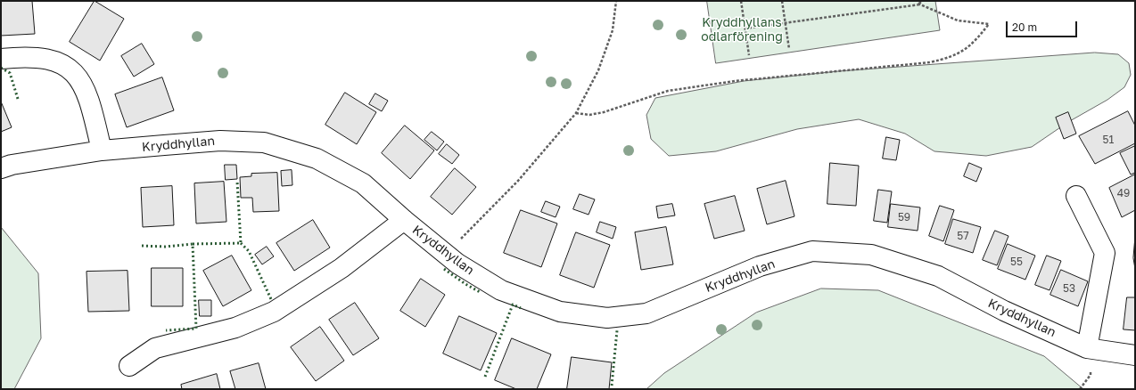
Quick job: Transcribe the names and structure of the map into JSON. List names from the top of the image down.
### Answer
{
  "streets": {
    "street": ["Kryddhyllan"]
  },
  "parks": ["Kryddhyllans odlarförening"],
  "house_numbers": [
    "51",
    "49",
    "59",
    "57",
    "55",
    "53"
  ],
  "scale_bar": "20 m"
}
